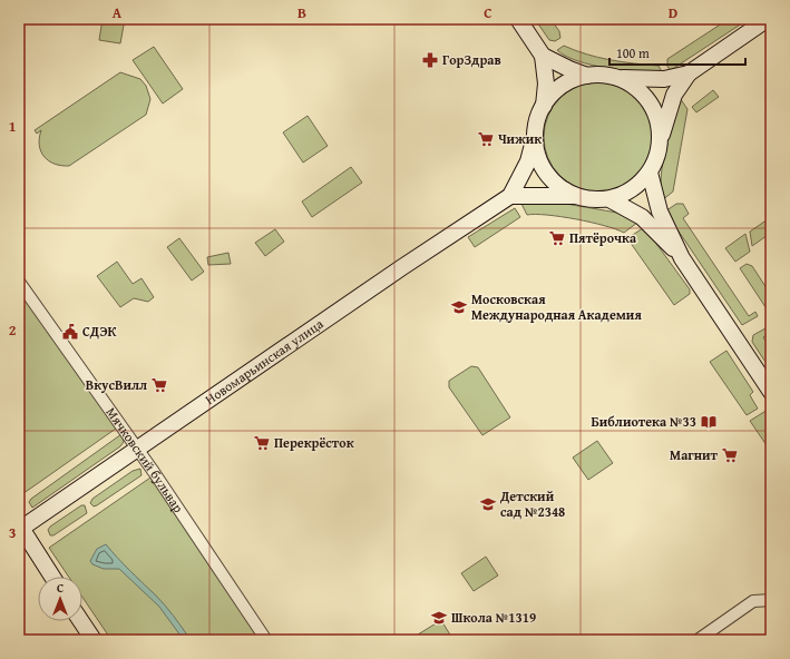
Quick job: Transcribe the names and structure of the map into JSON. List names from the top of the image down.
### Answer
{
  "streets": {
    "street": ["Новомарьинская улица", "Мячковский бульвар"]
  },
  "crossings": [
    ["Новомарьинская улица", "Мячковский бульвар"]
  ],
  "places": {
    "pharmacy": ["ГорЗдрав"],
    "supermarket": [
      "Чижик",
      "Пятёрочка",
      "ВкусВилл",
      "Перекрёсток",
      "Магнит"
    ],
    "school or university": ["Московская Международная Академия", "Детский сад №2348", "Школа №1319"],
    "public building": ["СДЭК"],
    "library": ["Библиотека №33"]
  },
  "scale_bar": "100 m",
  "north": "top",
  "grid": {
    "columns": [
      "A",
      "B",
      "C",
      "D"
    ],
    "rows": ["1", "2", "3"]
  }
}
